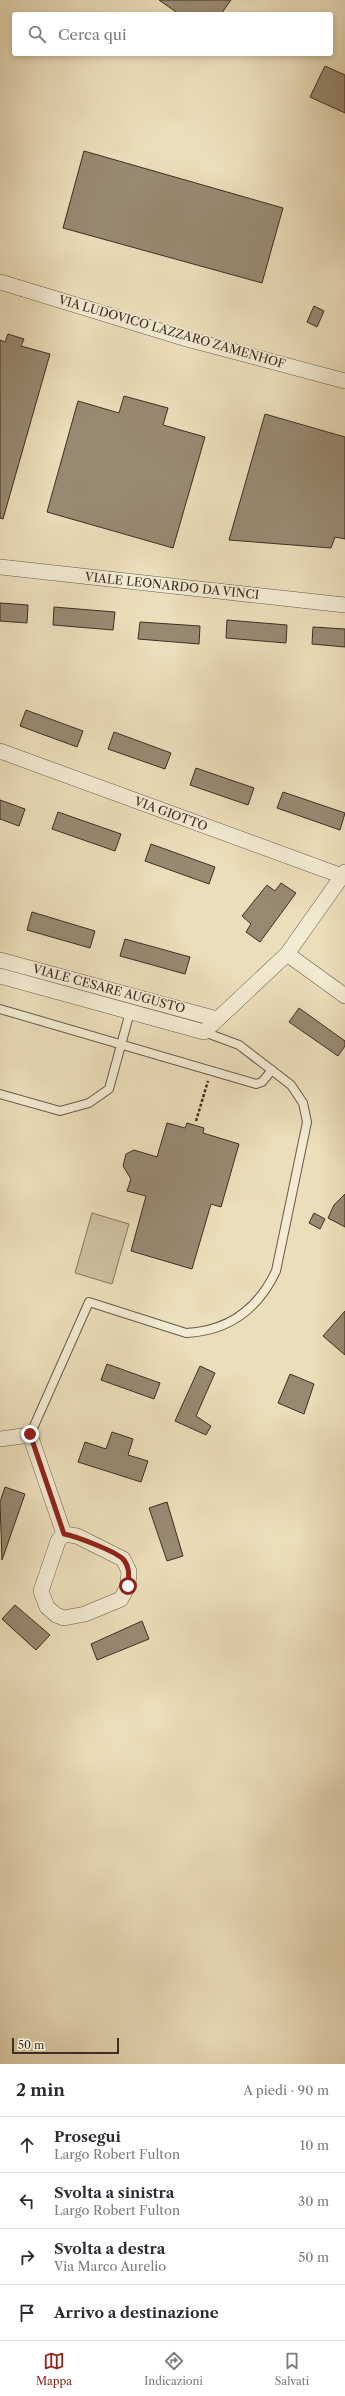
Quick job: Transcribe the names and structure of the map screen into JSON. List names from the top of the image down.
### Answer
{
  "streets": {
    "street": [
      "VIA LUDOVICO LAZZARO ZAMENHOF",
      "VIALE LEONARDO DA VINCI",
      "VIA GIOTTO",
      "VIALE CESARE AUGUSTO"
    ]
  },
  "scale_bar": "50 m",
  "page": {
    "search": "Cerca qui",
    "scale": "50 m",
    "heading": ["2 min", "A piedi · 90 m"],
    "list": [
      ["Prosegui", "Largo Robert Fulton", "10 m"],
      ["Svolta a sinistra", "Largo Robert Fulton", "30 m"],
      ["Svolta a destra", "Via Marco Aurelio", "50 m"],
      "Arrivo a destinazione"
    ],
    "nav": ["Mappa", "Indicazioni", "Salvati"]
  }
}
